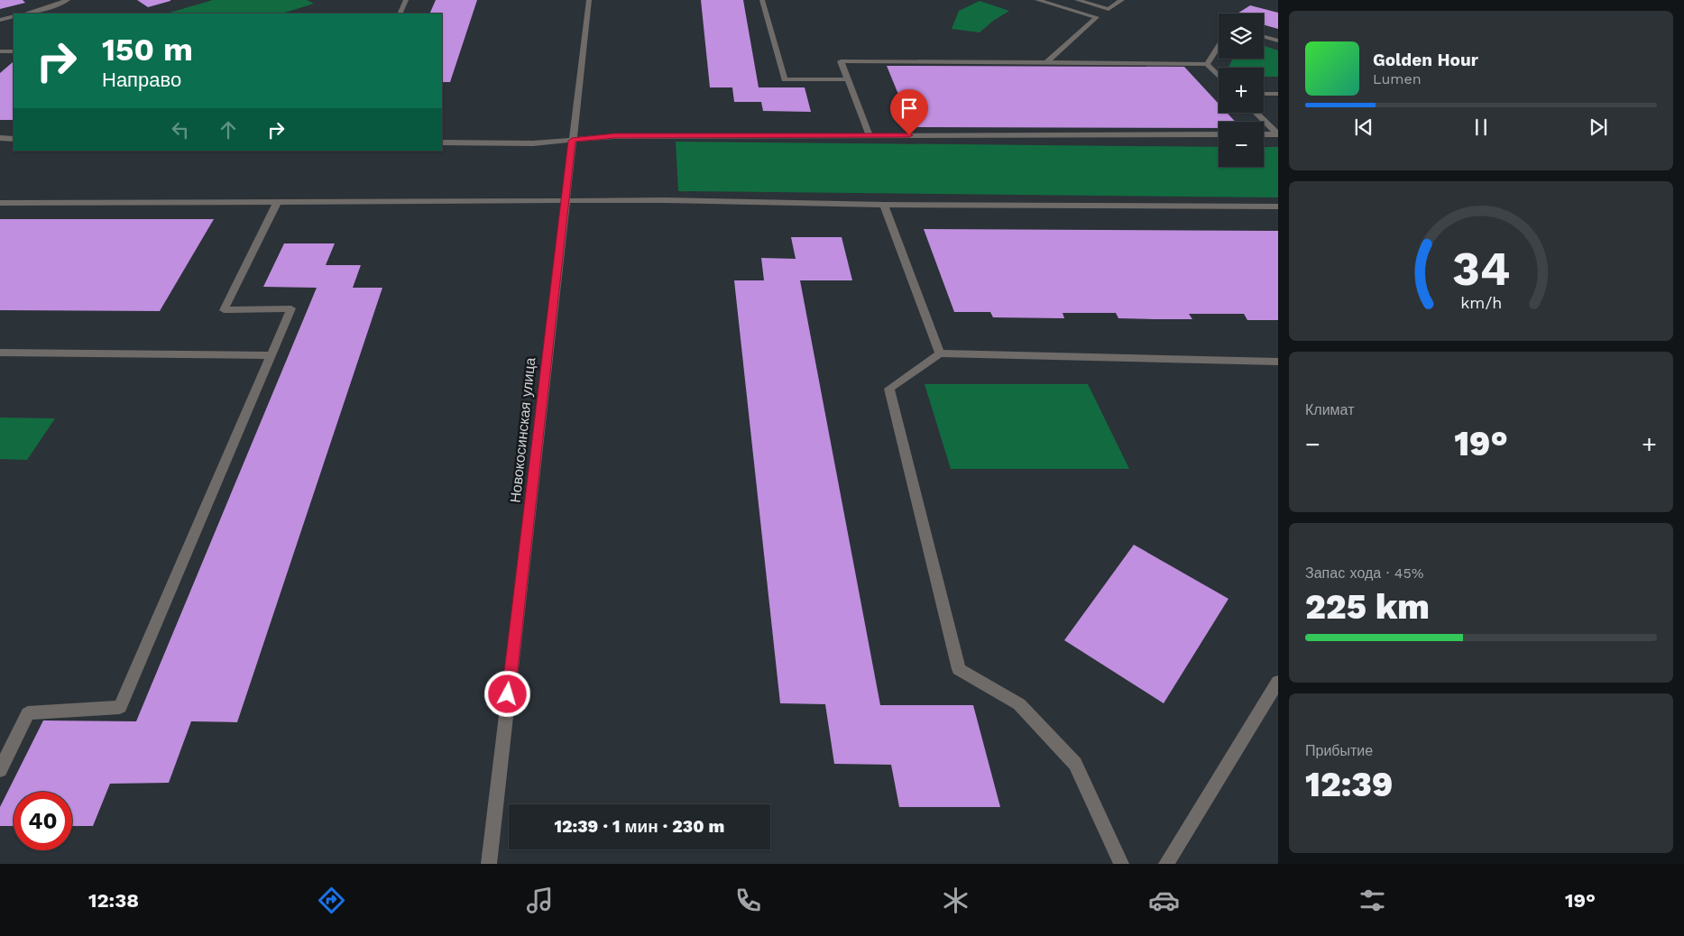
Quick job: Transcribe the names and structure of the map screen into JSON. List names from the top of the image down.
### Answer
{
  "streets": {
    "street": ["Новокосинская улица"]
  },
  "page": {
    "map_buttons": ["+", "−"],
    "turn": ["150 m", "Направо"],
    "song": ["Golden Hour", "Lumen"],
    "tile": [
      "Климат",
      ["Запас хода · 45%", "225 km"],
      ["Прибытие", "12:39"]
    ],
    "heat": ["−", "19°", "+"],
    "limit": "40",
    "trip": "12:39 · 1 мин · 230 m",
    "tabs": ["12:38", "19°"],
    "gauge": ["34", "km/h"]
  }
}
